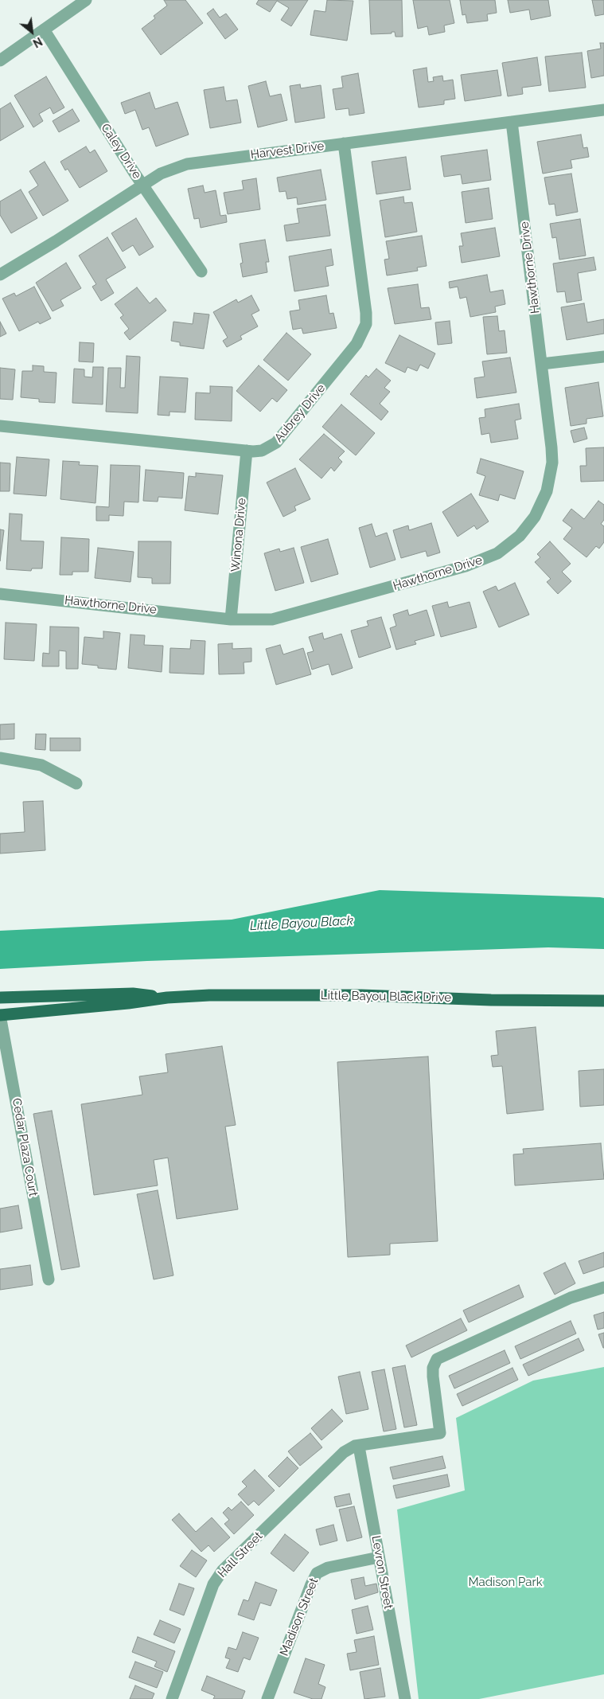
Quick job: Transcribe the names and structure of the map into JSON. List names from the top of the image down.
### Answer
{
  "streets": {
    "main road": ["Little Bayou Black Drive"],
    "street": [
      "Harvest Drive",
      "Caley Drive",
      "Hawthorne Drive",
      "Aubrey Drive",
      "Winona Drive",
      "Cedar Plaza Court",
      "Hall Street",
      "Levron Street",
      "Madison Street"
    ]
  },
  "crossings": [
    ["Harvest Drive", "Caley Drive"],
    ["Harvest Drive", "Hawthorne Drive"],
    ["Harvest Drive", "Aubrey Drive"],
    ["Hawthorne Drive", "Winona Drive"],
    ["Aubrey Drive", "Winona Drive"],
    ["Little Bayou Black Drive", "Cedar Plaza Court"],
    ["Hall Street", "Levron Street"],
    ["Levron Street", "Madison Street"]
  ],
  "water": ["Little Bayou Black"],
  "parks": ["Madison Park"],
  "north": "bottom right"
}
